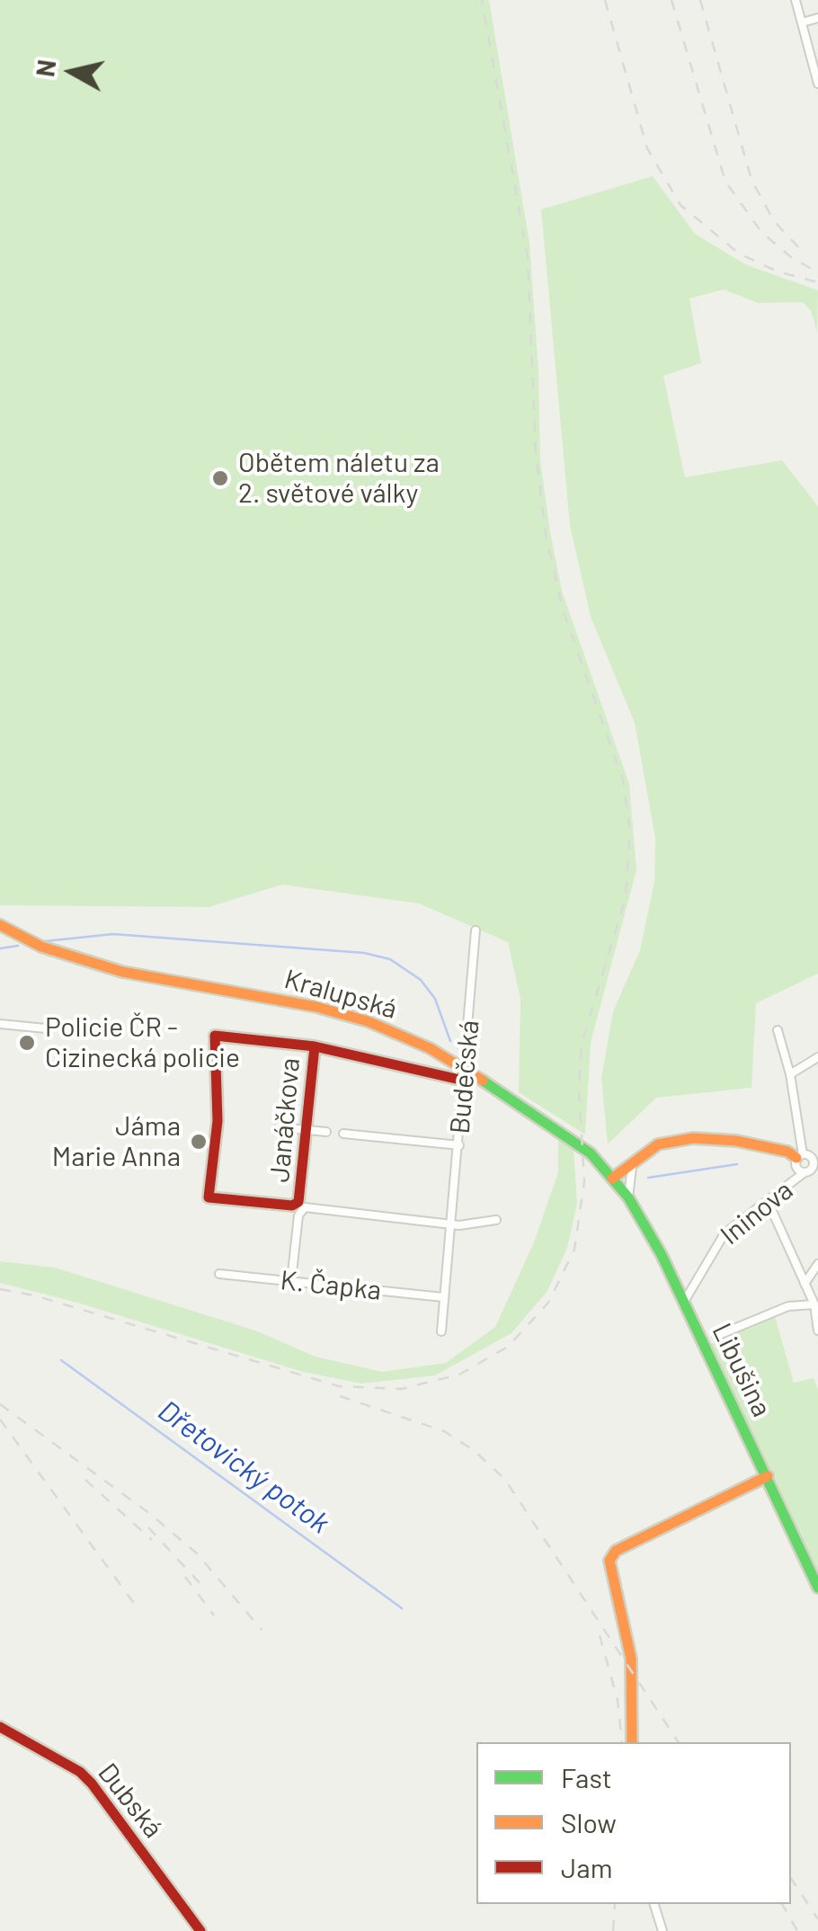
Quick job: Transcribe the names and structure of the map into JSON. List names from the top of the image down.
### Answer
{
  "streets": {
    "street": [
      "Kralupská",
      "Budečská",
      "Janáčkova",
      "Ininova",
      "K. Čapka",
      "Libušina",
      "Dubská"
    ]
  },
  "crossings": [
    ["Kralupská", "Budečská"],
    ["Kralupská", "Janáčkova"],
    ["Kralupská", "Libušina"],
    ["Budečská", "K. Čapka"],
    ["Janáčkova", "K. Čapka"],
    ["Ininova", "Libušina"]
  ],
  "water": ["Dřetovický potok"],
  "places": ["Obětem náletu za 2. světové války", "Policie ČR - Cizinecká policie", "Jáma Marie Anna"],
  "legend": ["Fast", "Slow", "Jam"],
  "north": "left"
}
